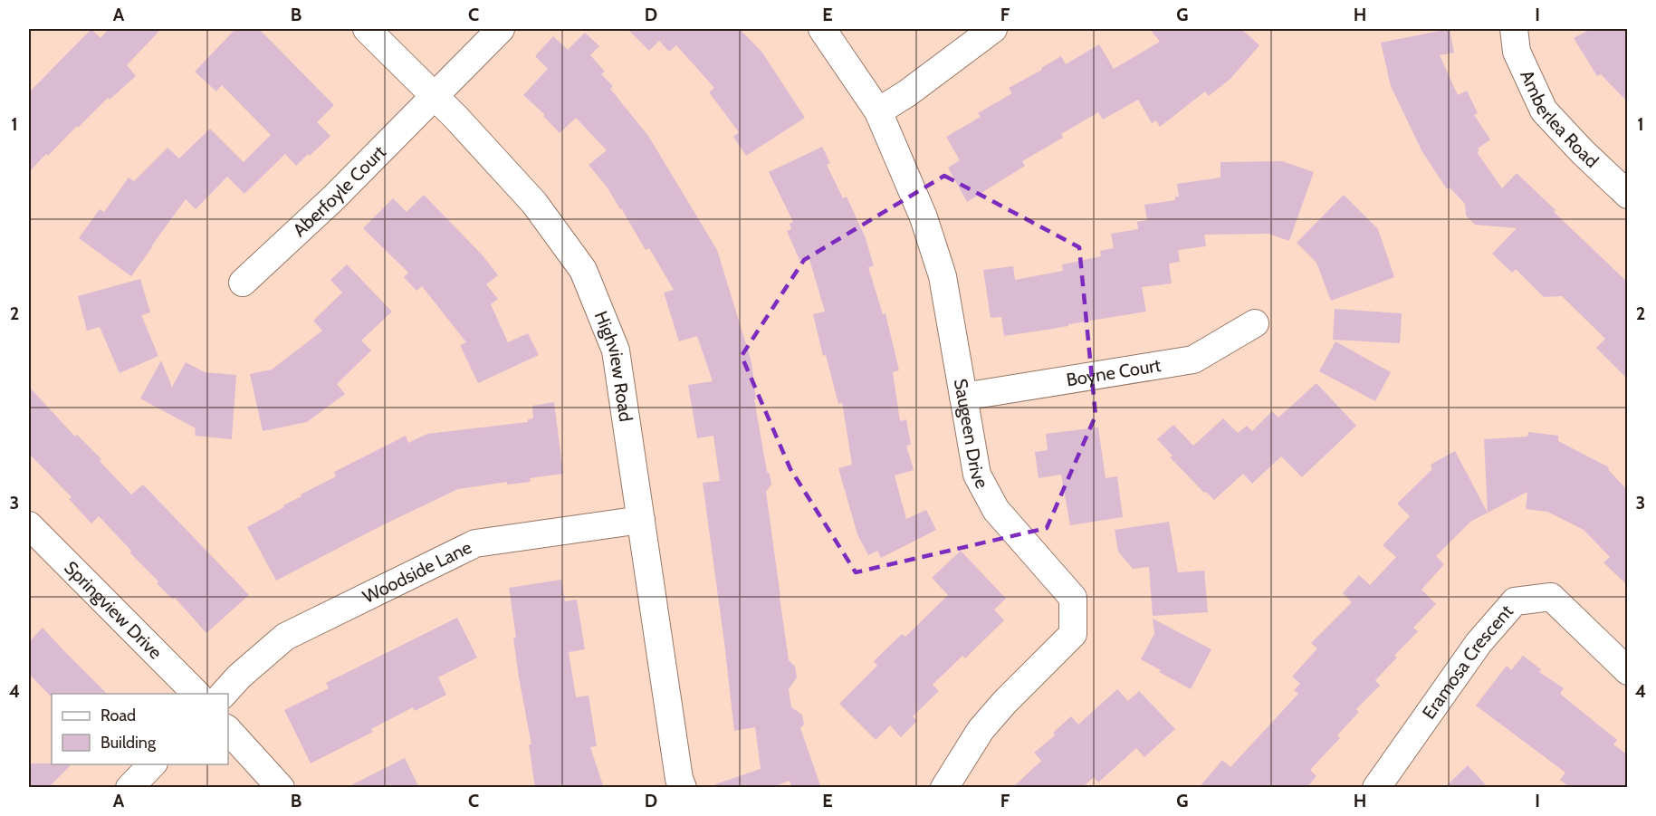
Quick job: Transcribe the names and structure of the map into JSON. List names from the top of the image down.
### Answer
{
  "streets": {
    "street": [
      "Amberlea Road",
      "Aberfoyle Court",
      "Highview Road",
      "Boyne Court",
      "Saugeen Drive",
      "Woodside Lane",
      "Springview Drive",
      "Eramosa Crescent"
    ]
  },
  "crossings": [
    ["Aberfoyle Court", "Highview Road"],
    ["Highview Road", "Woodside Lane"],
    ["Boyne Court", "Saugeen Drive"]
  ],
  "legend": ["Road", "Building"],
  "grid": {
    "columns": [
      "A",
      "B",
      "C",
      "D",
      "E",
      "F",
      "G",
      "H",
      "I"
    ],
    "rows": [
      "1",
      "2",
      "3",
      "4"
    ]
  }
}
